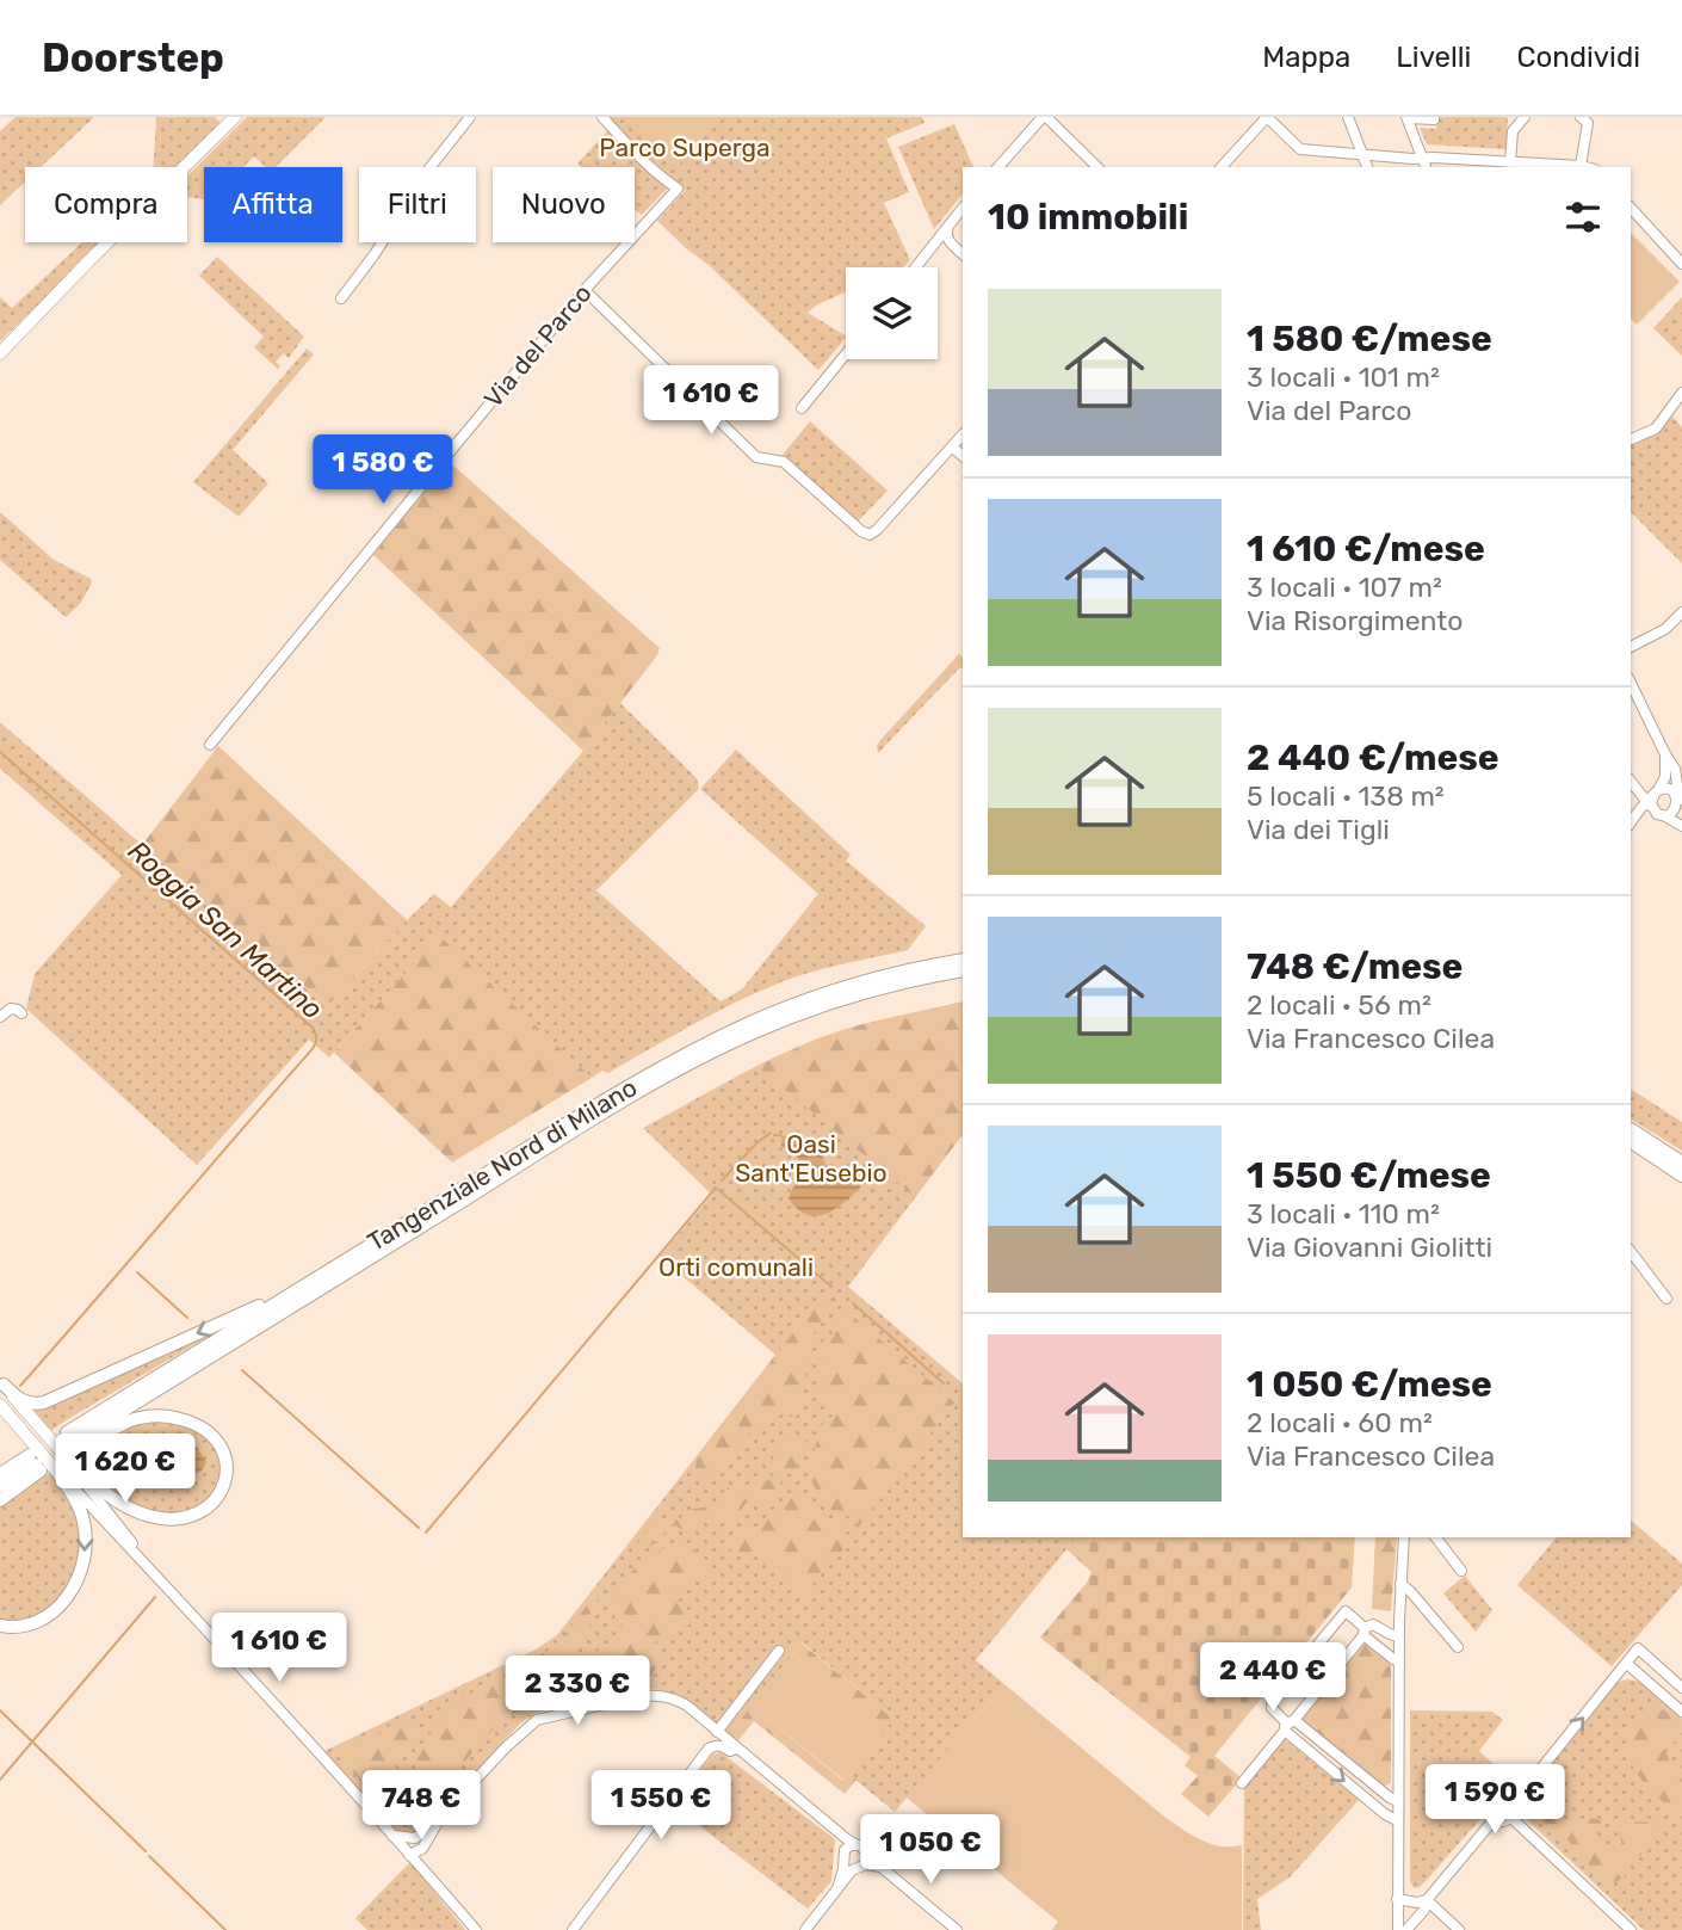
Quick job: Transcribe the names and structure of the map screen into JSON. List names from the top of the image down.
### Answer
{
  "streets": {
    "highway": ["Tangenziale Nord di Milano"],
    "street": ["Via del Parco"]
  },
  "water": ["Roggia San Martino"],
  "parks": ["Parco Superga", "Oasi Sant'Eusebio", "Orti comunali"],
  "page": {
    "header": "Doorstep",
    "nav": ["Mappa", "Livelli", "Condividi"],
    "chip": [
      "Compra",
      "Affitta",
      "Filtri",
      "Nuovo"
    ],
    "heading": "10 immobili",
    "list": [
      {
        "name": "1 580 €/mese",
        "note": "3 locali · 101 m² · Via del Parco"
      },
      {
        "name": "1 610 €/mese",
        "note": "3 locali · 107 m² · Via Risorgimento"
      },
      {
        "name": "2 440 €/mese",
        "note": "5 locali · 138 m² · Via dei Tigli"
      },
      {
        "name": "748 €/mese",
        "note": "2 locali · 56 m² · Via Francesco Cilea"
      },
      {
        "name": "1 550 €/mese",
        "note": "3 locali · 110 m² · Via Giovanni Giolitti"
      },
      {
        "name": "1 050 €/mese",
        "note": "2 locali · 60 m² · Via Francesco Cilea"
      }
    ],
    "price": [
      "1 610 €",
      "1 580 €",
      "1 620 €",
      "1 610 €",
      "2 440 €",
      "2 330 €",
      "1 590 €",
      "748 €",
      "1 550 €",
      "1 050 €"
    ]
  }
}
